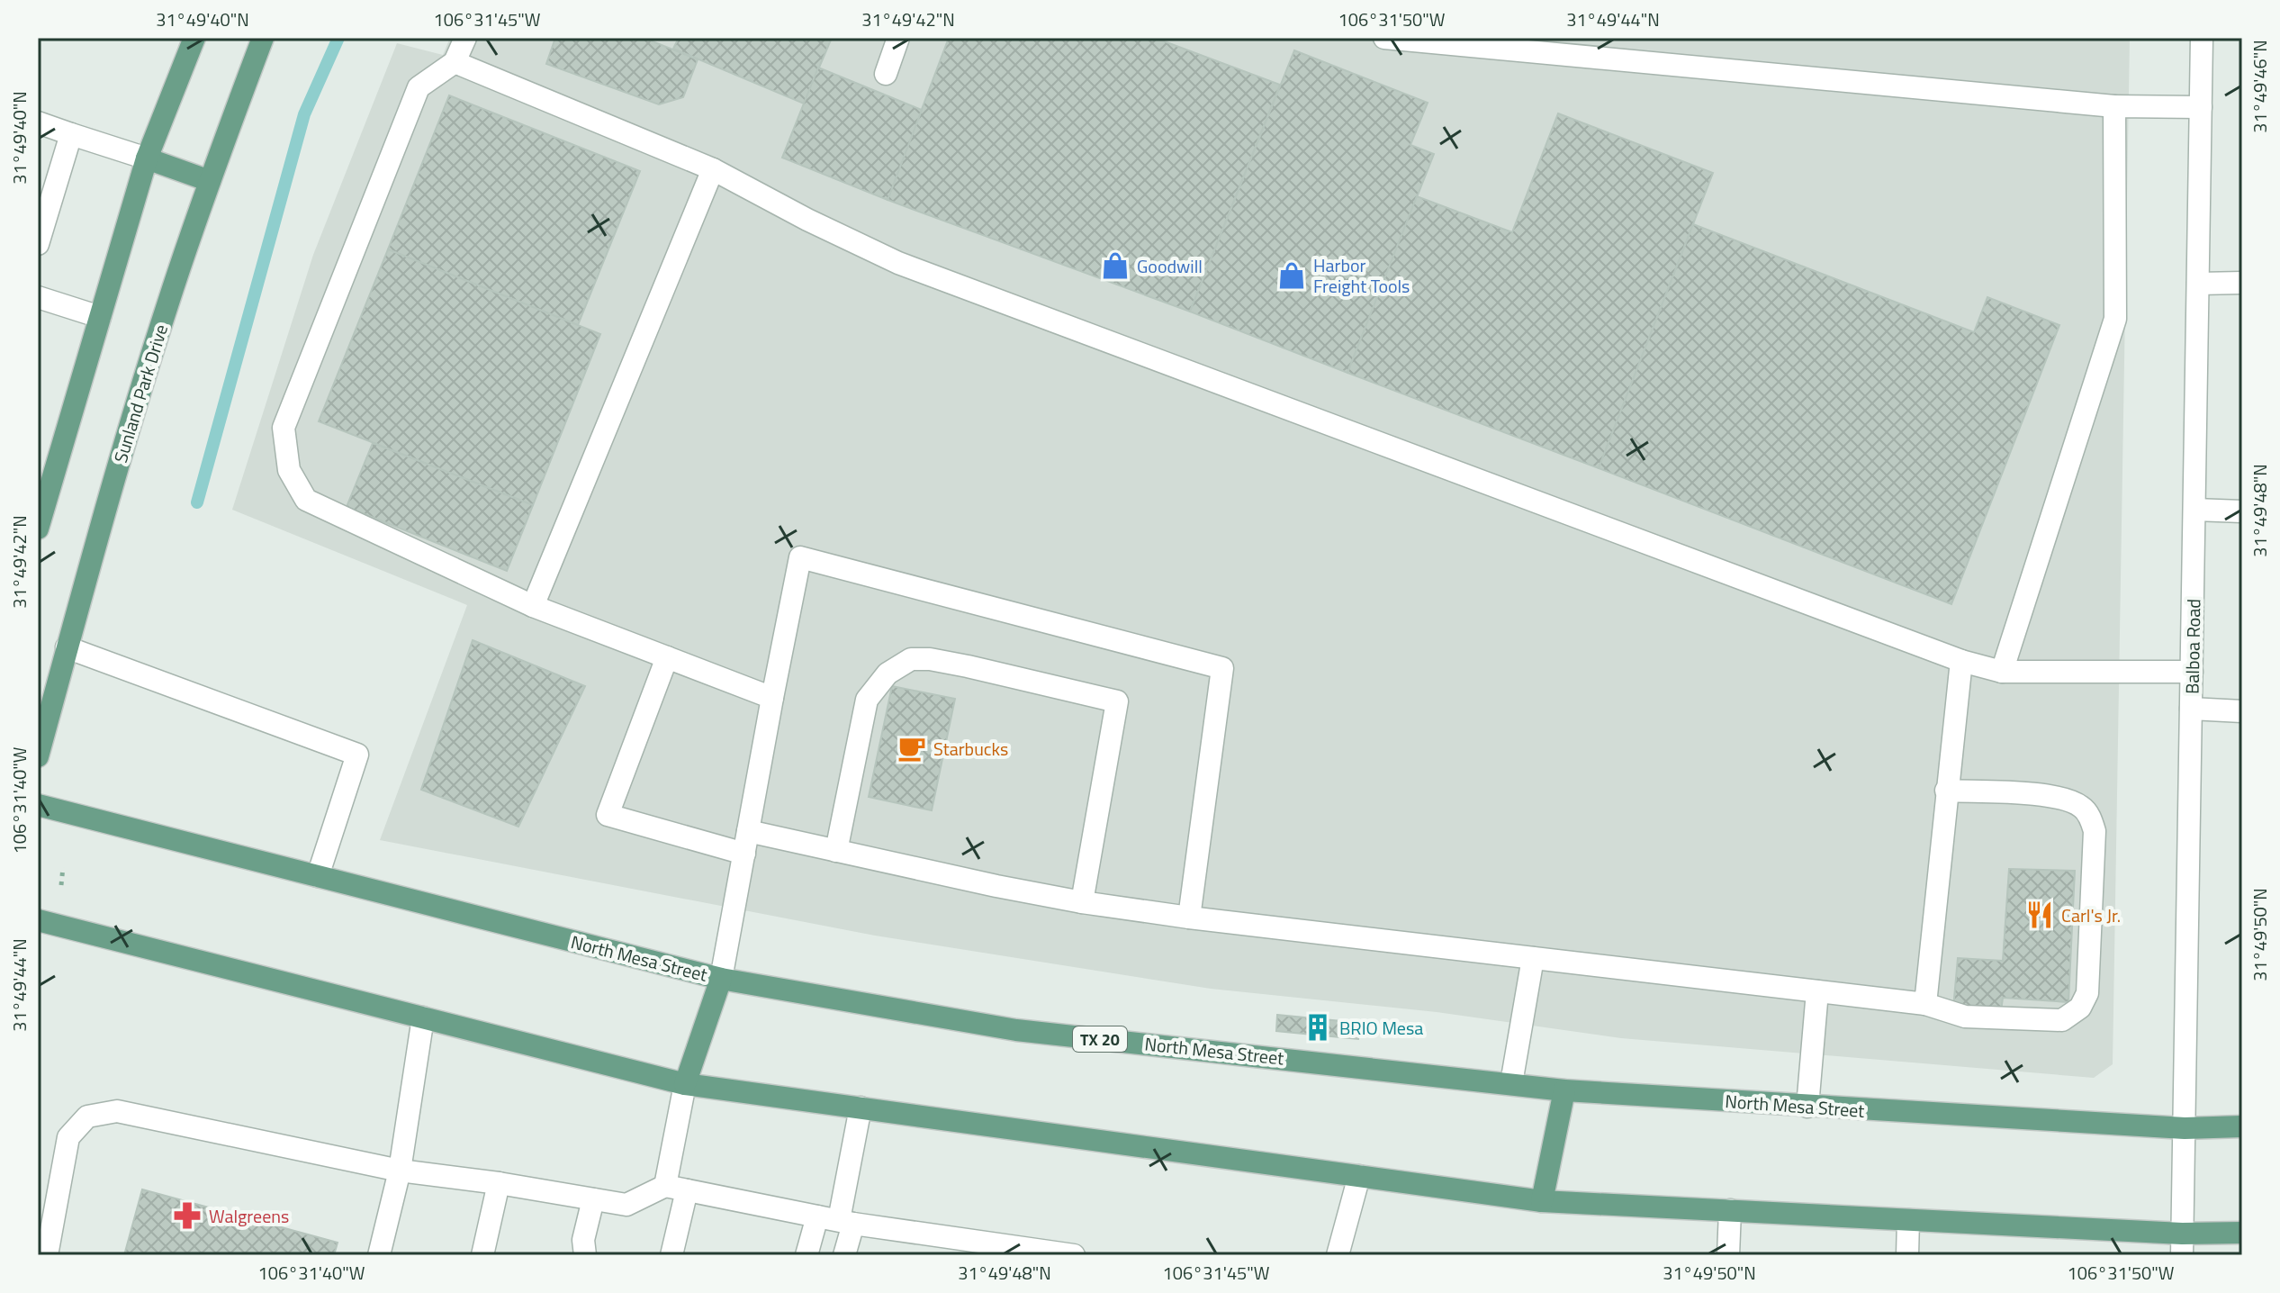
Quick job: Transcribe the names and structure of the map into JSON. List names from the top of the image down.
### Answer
{
  "streets": {
    "main road": ["Sunland Park Drive", "North Mesa Street", "TX 20"],
    "street": ["Balboa Road"]
  },
  "crossings": [
    ["Balboa Road", "North Mesa Street"]
  ],
  "places": {
    "shop": ["Goodwill", "Harbor Freight Tools"],
    "cafe": ["Starbucks"],
    "restaurant": ["Carl's Jr."],
    "building": ["BRIO Mesa"],
    "pharmacy": ["Walgreens"]
  },
  "coordinates": [
    "31°49'40\"N",
    "106°31'45\"W",
    "31°49'42\"N",
    "106°31'50\"W",
    "31°49'44\"N",
    "31°49'46\"N",
    "31°49'48\"N",
    "106°31'40\"W",
    "31°49'50\"N"
  ]
}
